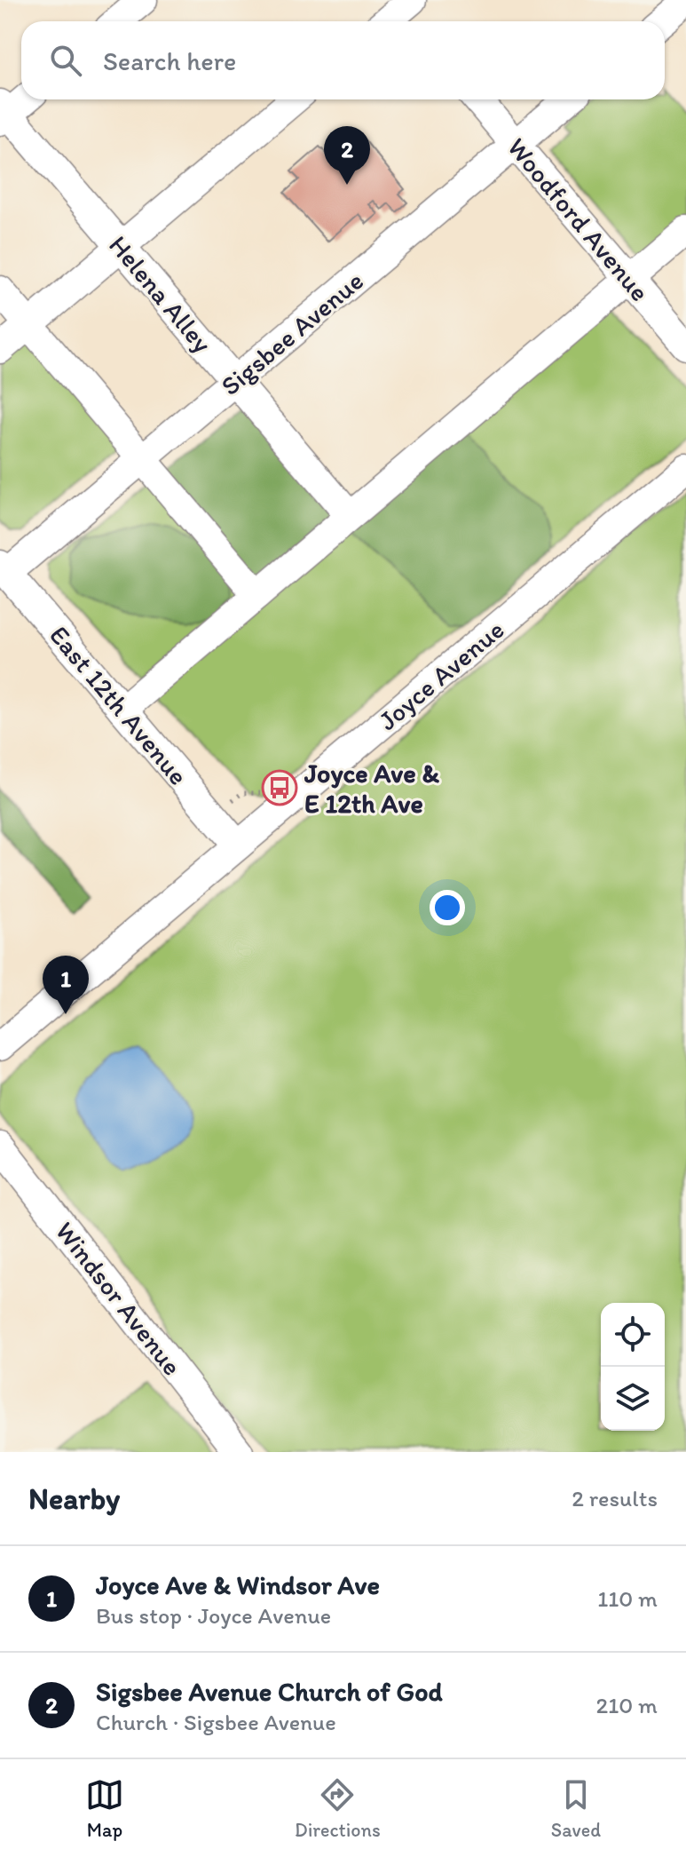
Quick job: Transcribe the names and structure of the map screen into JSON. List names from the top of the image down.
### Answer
{
  "streets": {
    "street": [
      "Woodford Avenue",
      "Helena Alley",
      "Sigsbee Avenue",
      "Joyce Avenue",
      "East 12th Avenue",
      "Windsor Avenue"
    ]
  },
  "crossings": [
    ["Woodford Avenue", "Sigsbee Avenue"],
    ["Helena Alley", "Sigsbee Avenue"],
    ["Sigsbee Avenue", "East 12th Avenue"],
    ["Joyce Avenue", "East 12th Avenue"]
  ],
  "places": {
    "bus stop": ["Joyce Ave & E 12th Ave"]
  },
  "page": {
    "search": "Search here",
    "pins": ["2", "1"],
    "heading": ["Nearby", "2 results"],
    "list": [
      {
        "mark": "1",
        "name": "Joyce Ave & Windsor Ave",
        "note": "Bus stop · Joyce Avenue",
        "value": "110 m"
      },
      {
        "mark": "2",
        "name": "Sigsbee Avenue Church of God",
        "note": "Church · Sigsbee Avenue",
        "value": "210 m"
      }
    ],
    "nav": ["Map", "Directions", "Saved"]
  }
}
